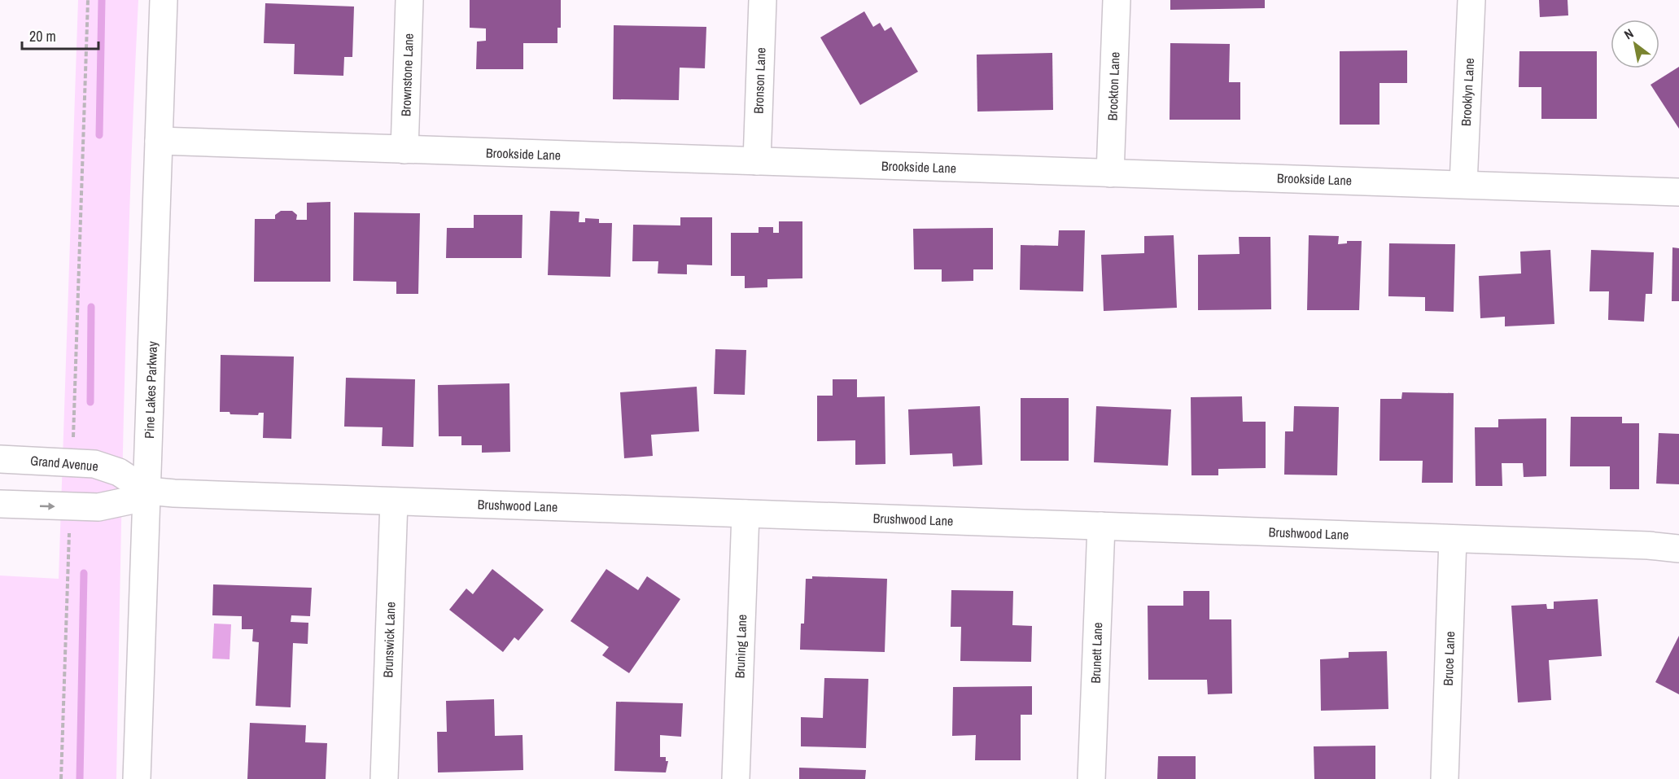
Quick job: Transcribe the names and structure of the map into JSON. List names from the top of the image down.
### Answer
{
  "streets": {
    "street": [
      "Brownstone Lane",
      "Bronson Lane",
      "Brockton Lane",
      "Brooklyn Lane",
      "Brookside Lane",
      "Pine Lakes Parkway",
      "Grand Avenue",
      "Brushwood Lane",
      "Brunswick Lane",
      "Bruning Lane",
      "Brunett Lane",
      "Bruce Lane"
    ]
  },
  "crossings": [
    ["Brownstone Lane", "Brookside Lane"],
    ["Bronson Lane", "Brookside Lane"],
    ["Brockton Lane", "Brookside Lane"],
    ["Brooklyn Lane", "Brookside Lane"],
    ["Brookside Lane", "Pine Lakes Parkway"],
    ["Pine Lakes Parkway", "Grand Avenue"],
    ["Pine Lakes Parkway", "Brushwood Lane"],
    ["Grand Avenue", "Brushwood Lane"],
    ["Brushwood Lane", "Brunswick Lane"],
    ["Brushwood Lane", "Bruning Lane"],
    ["Brushwood Lane", "Brunett Lane"],
    ["Brushwood Lane", "Bruce Lane"]
  ],
  "scale_bar": "20 m",
  "north": "top left"
}
